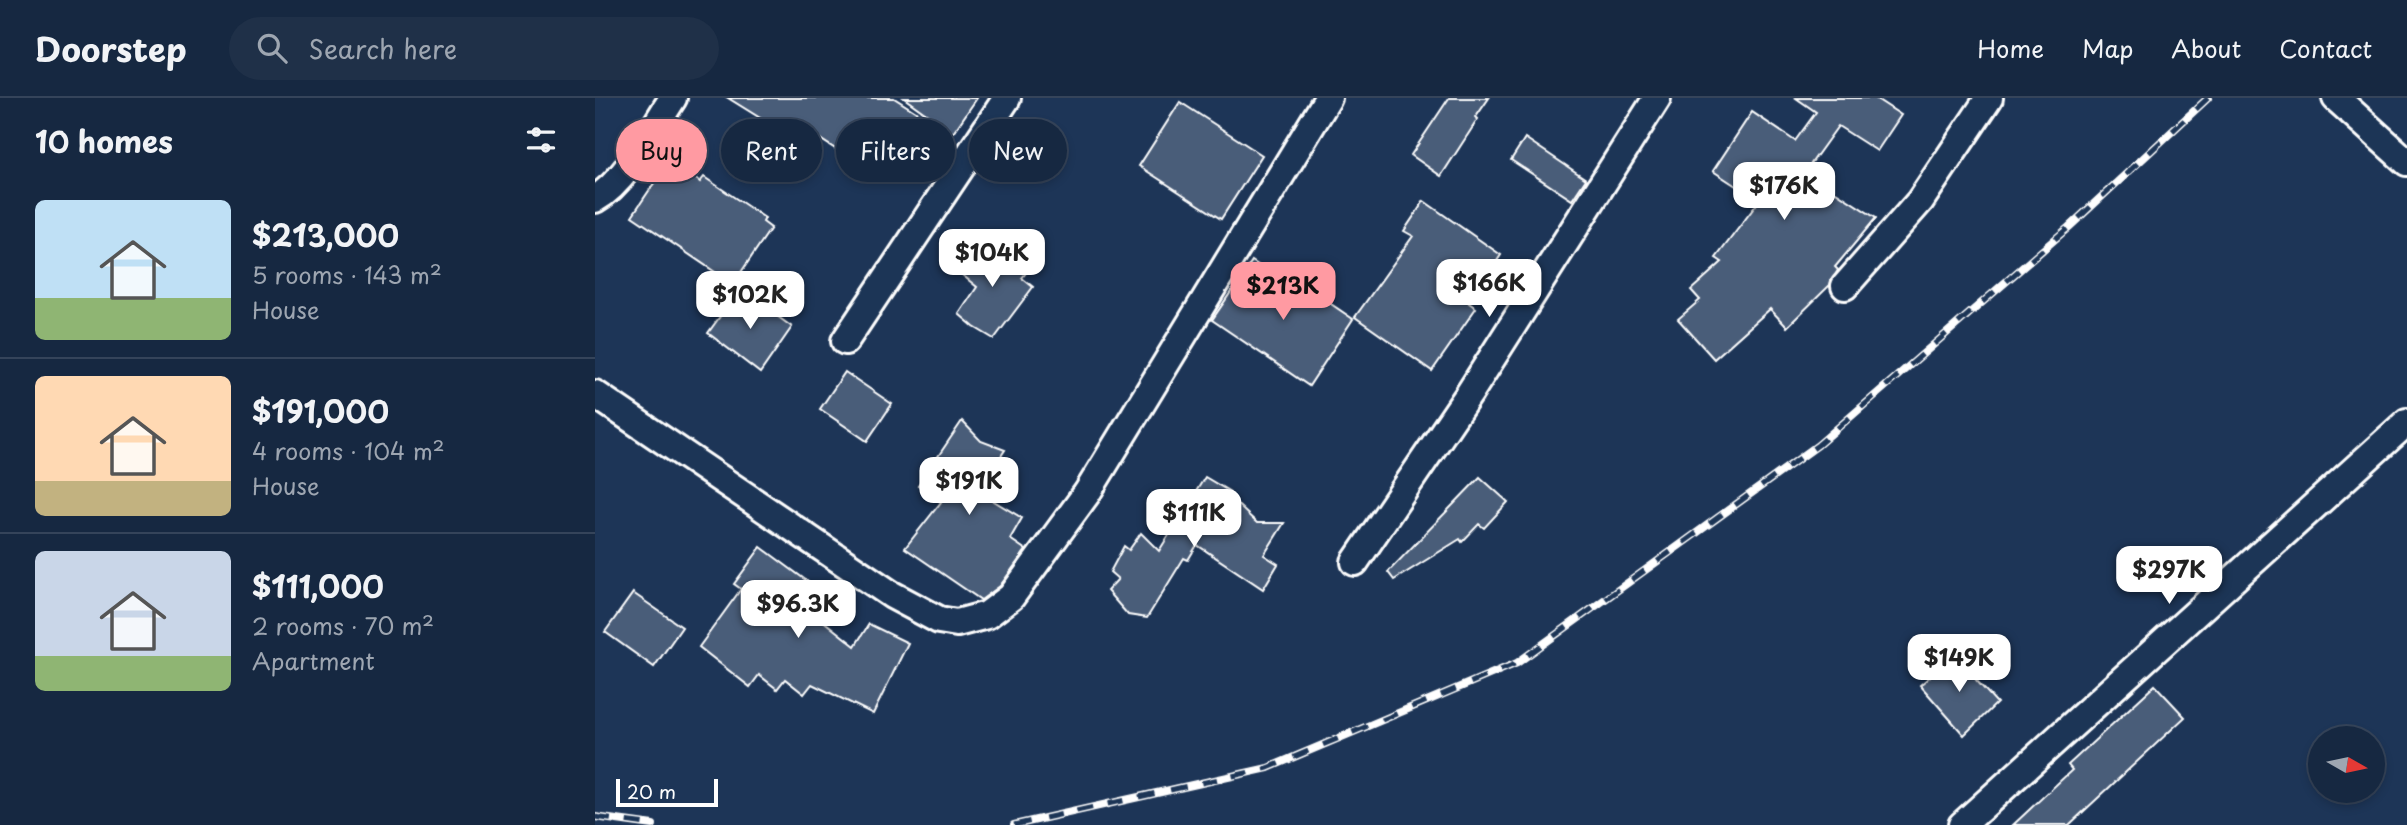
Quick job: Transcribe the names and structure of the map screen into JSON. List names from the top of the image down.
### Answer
{
  "scale_bar": "20 m",
  "north": "right",
  "page": {
    "header": "Doorstep",
    "search": "Search here",
    "nav": [
      "Home",
      "Map",
      "About",
      "Contact"
    ],
    "heading": "10 homes",
    "chip": [
      "Buy",
      "Rent",
      "Filters",
      "New"
    ],
    "price": [
      "$176K",
      "$104K",
      "$166K",
      "$213K",
      "$102K",
      "$191K",
      "$111K",
      "$297K",
      "$96.3K",
      "$149K"
    ],
    "list": [
      {
        "name": "$213,000",
        "note": "5 rooms · 143 m² · House"
      },
      {
        "name": "$191,000",
        "note": "4 rooms · 104 m² · House"
      },
      {
        "name": "$111,000",
        "note": "2 rooms · 70 m² · Apartment"
      }
    ],
    "scale": "20 m"
  }
}
